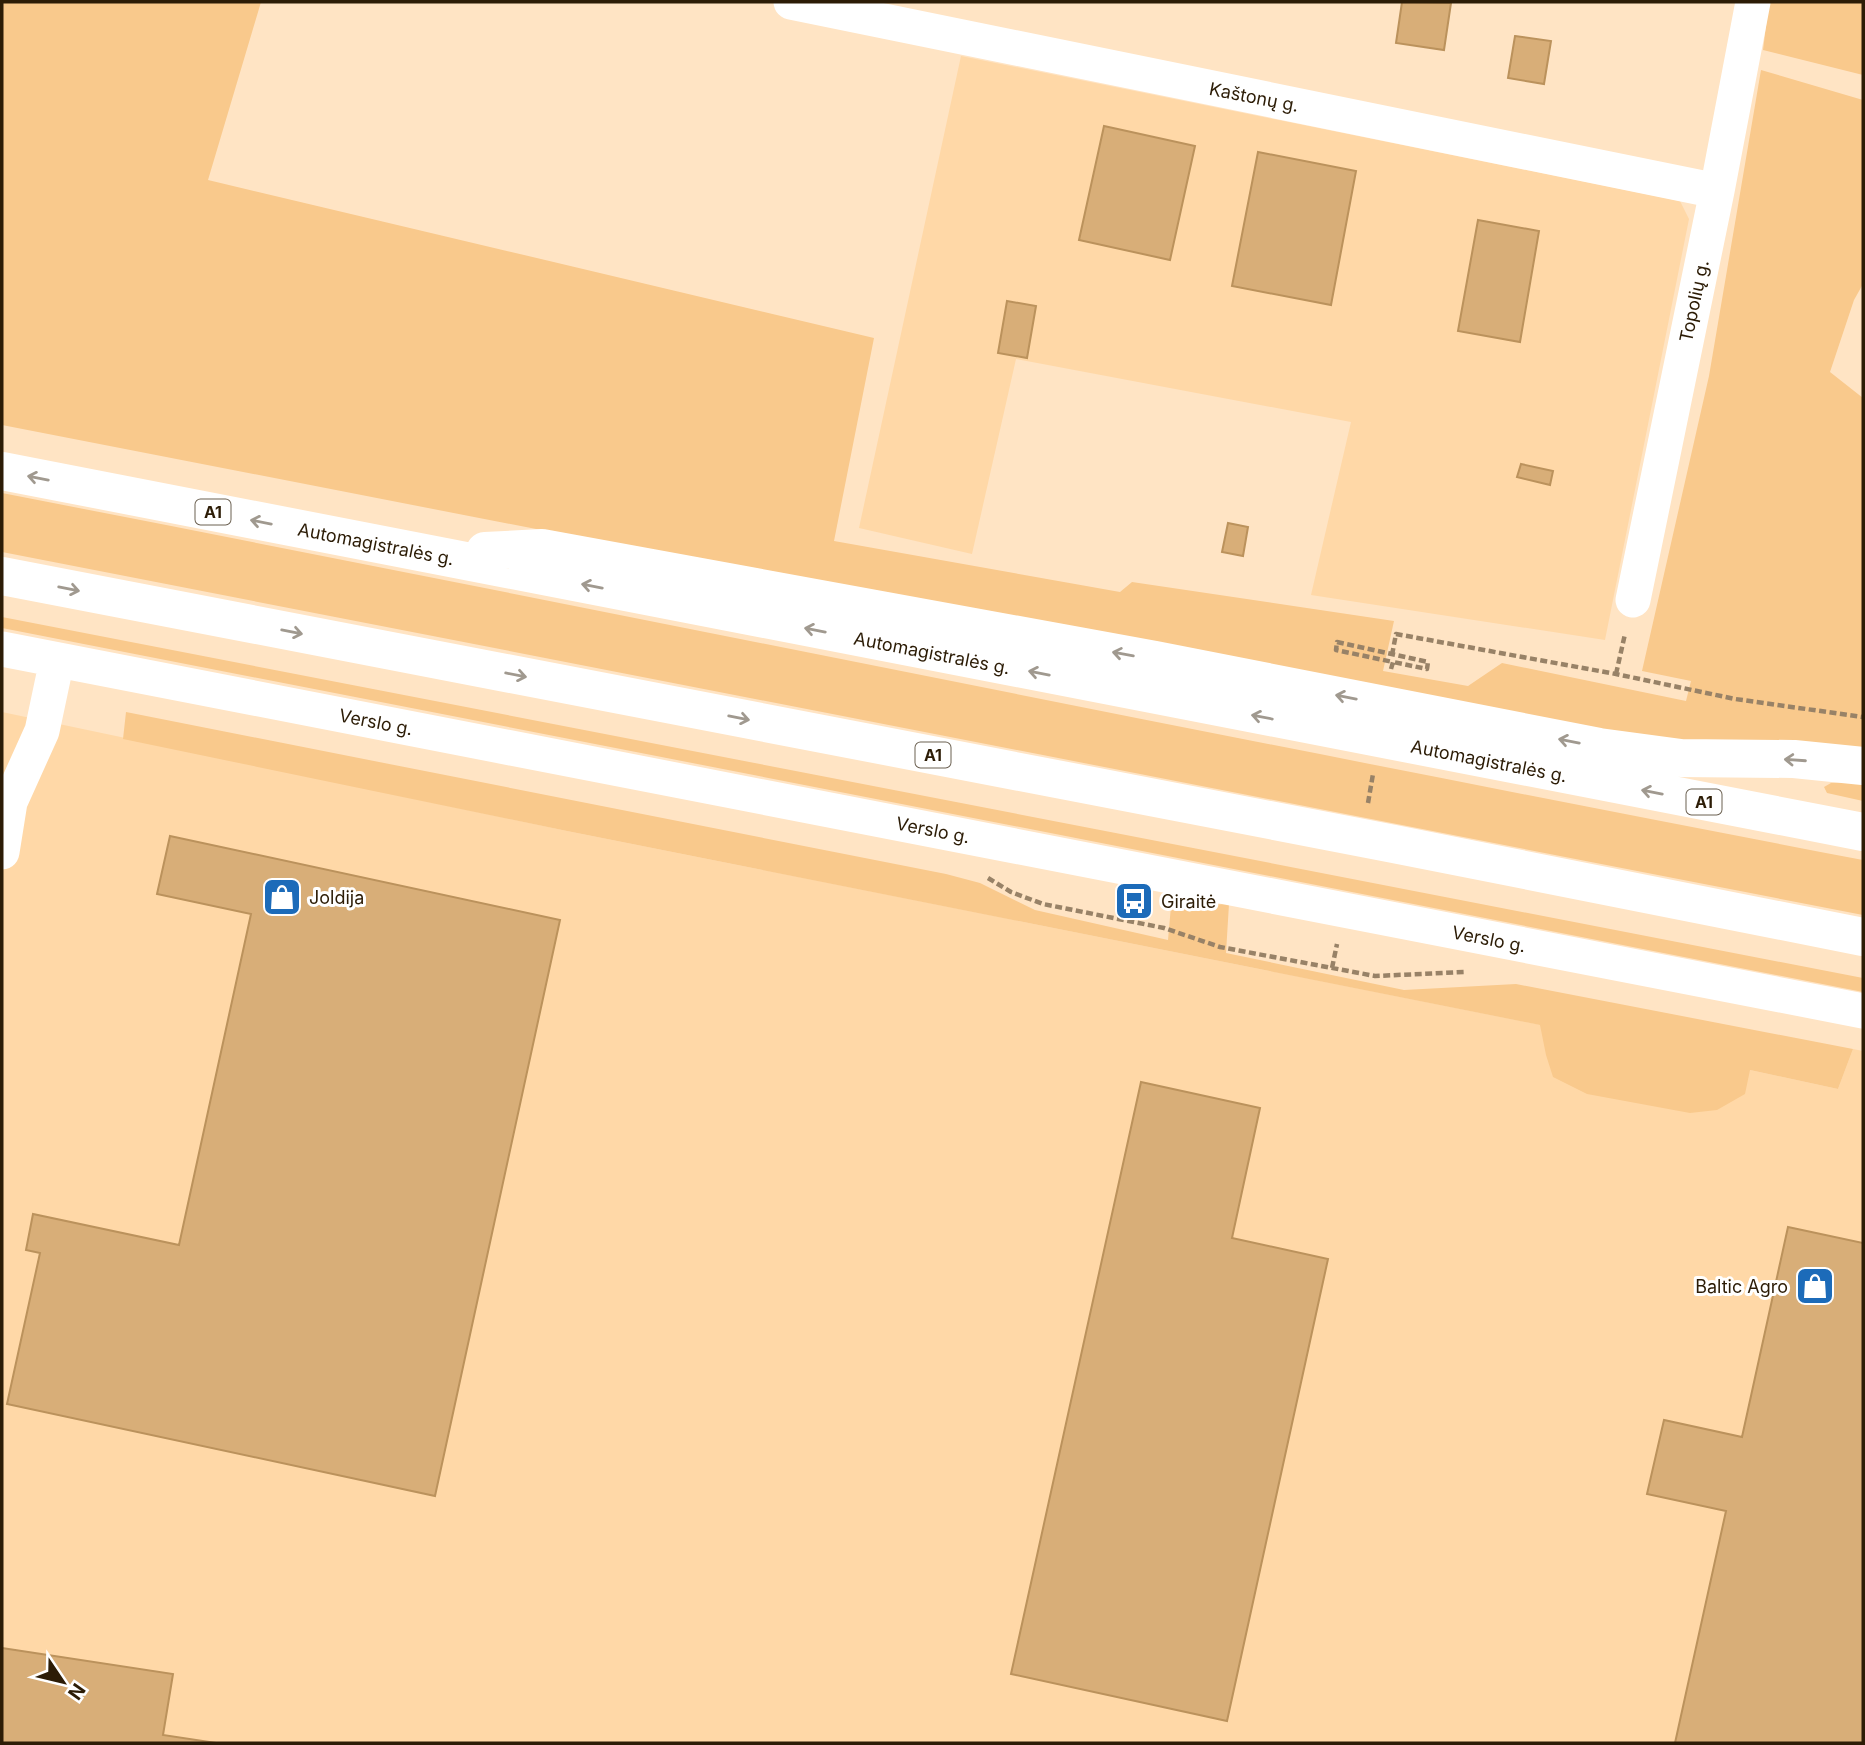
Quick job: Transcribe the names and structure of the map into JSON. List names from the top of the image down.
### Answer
{
  "streets": {
    "highway": ["A1", "Automagistralės g."],
    "street": ["Kaštonų g.", "Topolių g.", "Verslo g."]
  },
  "crossings": [
    ["Kaštonų g.", "Topolių g."]
  ],
  "places": {
    "shop": ["Joldija", "Baltic Agro"],
    "bus stop": ["Giraitė"]
  },
  "north": "bottom right"
}
